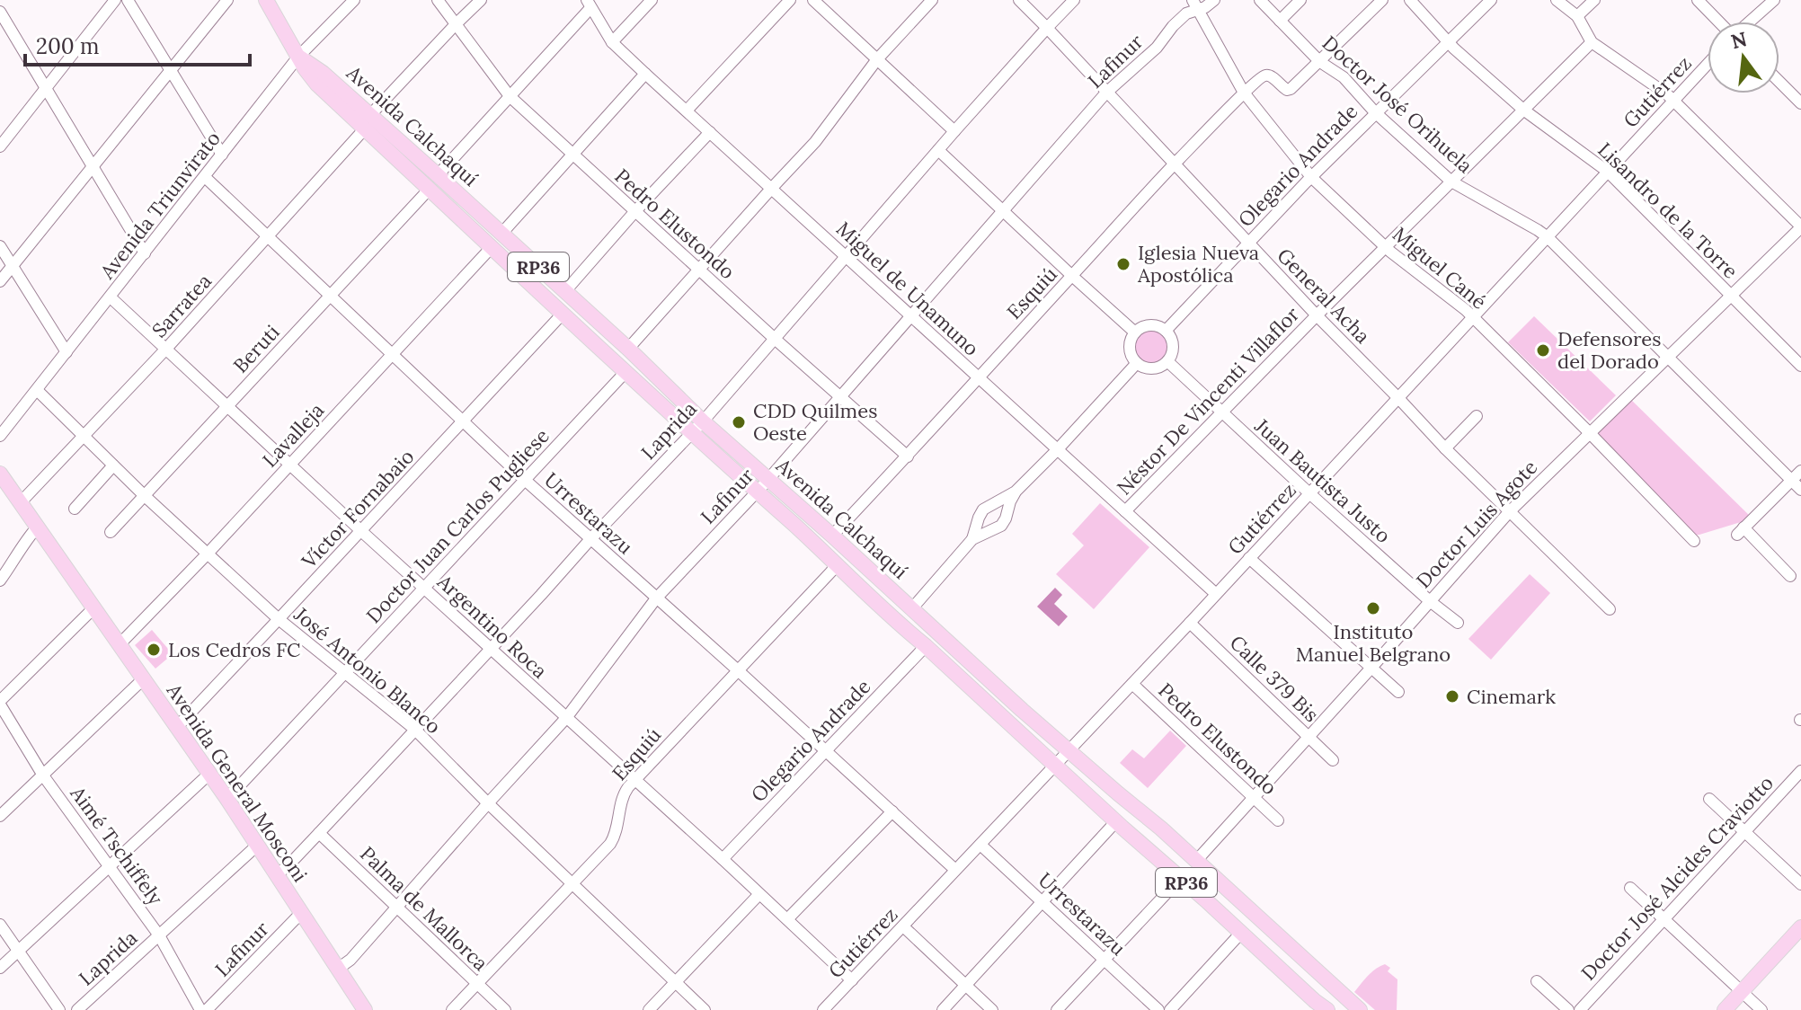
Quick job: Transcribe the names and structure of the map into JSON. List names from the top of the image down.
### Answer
{
  "streets": {
    "main road": ["Avenida Calchaquí", "RP36", "Avenida General Mosconi"],
    "street": [
      "Lafinur",
      "Gutiérrez",
      "Doctor José Orihuela",
      "Olegario Andrade",
      "Avenida Triunvirato",
      "Lisandro de la Torre",
      "Pedro Elustondo",
      "Miguel Cané",
      "Miguel de Unamuno",
      "Esquiú",
      "General Acha",
      "Sarratea",
      "Beruti",
      "Néstor De Vincenti Villaflor",
      "Laprida",
      "Lavalleja",
      "Juan Bautista Justo",
      "Víctor Fornabaio",
      "Urrestarazu",
      "Doctor Luis Agote",
      "Doctor Juan Carlos Pugliese",
      "Argentino Roca",
      "José Antonio Blanco",
      "Calle 379 Bis",
      "Aimé Tschiffely",
      "Doctor José Alcides Craviotto",
      "Palma de Mallorca"
    ]
  },
  "crossings": [
    ["Lafinur", "Avenida Calchaquí"],
    ["Lafinur", "Pedro Elustondo"],
    ["Lafinur", "Miguel Cané"],
    ["Lafinur", "Miguel de Unamuno"],
    ["Lafinur", "General Acha"],
    ["Lafinur", "Urrestarazu"],
    ["Lafinur", "Argentino Roca"],
    ["Lafinur", "José Antonio Blanco"],
    ["Lafinur", "Avenida General Mosconi"],
    ["Lafinur", "Palma de Mallorca"],
    ["Gutiérrez", "Doctor José Orihuela"],
    ["Gutiérrez", "Avenida Calchaquí"],
    ["Gutiérrez", "Lisandro de la Torre"],
    ["Gutiérrez", "Pedro Elustondo"],
    ["Gutiérrez", "Miguel Cané"],
    ["Gutiérrez", "Miguel de Unamuno"],
    ["Gutiérrez", "General Acha"],
    ["Gutiérrez", "Juan Bautista Justo"],
    ["Gutiérrez", "Urrestarazu"],
    ["Gutiérrez", "Argentino Roca"],
    ["Gutiérrez", "Calle 379 Bis"],
    ["Doctor José Orihuela", "Olegario Andrade"],
    ["Doctor José Orihuela", "Esquiú"],
    ["Doctor José Orihuela", "Néstor De Vincenti Villaflor"],
    ["Doctor José Orihuela", "Doctor Luis Agote"],
    ["Avenida Calchaquí", "Olegario Andrade"],
    ["Avenida Calchaquí", "Avenida Triunvirato"],
    ["Avenida Calchaquí", "Esquiú"],
    ["Avenida Calchaquí", "Sarratea"],
    ["Avenida Calchaquí", "Beruti"],
    ["Avenida Calchaquí", "Laprida"],
    ["Avenida Calchaquí", "Lavalleja"],
    ["Avenida Calchaquí", "Víctor Fornabaio"],
    ["Avenida Calchaquí", "Doctor Luis Agote"],
    ["Avenida Calchaquí", "Doctor Juan Carlos Pugliese"],
    ["Olegario Andrade", "Lisandro de la Torre"],
    ["Olegario Andrade", "Miguel Cané"],
    ["Olegario Andrade", "General Acha"],
    ["Olegario Andrade", "Juan Bautista Justo"],
    ["Olegario Andrade", "Urrestarazu"],
    ["Olegario Andrade", "Argentino Roca"],
    ["Avenida Triunvirato", "Urrestarazu"],
    ["Avenida Triunvirato", "Argentino Roca"],
    ["Avenida Triunvirato", "José Antonio Blanco"],
    ["Lisandro de la Torre", "Néstor De Vincenti Villaflor"],
    ["Lisandro de la Torre", "Doctor Luis Agote"],
    ["Pedro Elustondo", "Esquiú"],
    ["Pedro Elustondo", "Sarratea"],
    ["Pedro Elustondo", "Laprida"],
    ["Pedro Elustondo", "Doctor Luis Agote"],
    ["Miguel Cané", "Esquiú"],
    ["Miguel Cané", "Néstor De Vincenti Villaflor"],
    ["Miguel Cané", "Doctor Luis Agote"],
    ["Miguel de Unamuno", "Esquiú"],
    ["Miguel de Unamuno", "Néstor De Vincenti Villaflor"],
    ["Miguel de Unamuno", "Laprida"],
    ["Esquiú", "General Acha"],
    ["Esquiú", "Urrestarazu"],
    ["Esquiú", "Argentino Roca"],
    ["Esquiú", "José Antonio Blanco"],
    ["Esquiú", "Palma de Mallorca"],
    ["General Acha", "Néstor De Vincenti Villaflor"],
    ["General Acha", "Laprida"],
    ["General Acha", "Doctor Luis Agote"],
    ["Sarratea", "Urrestarazu"],
    ["Sarratea", "Argentino Roca"],
    ["Sarratea", "José Antonio Blanco"],
    ["Sarratea", "Avenida General Mosconi"],
    ["Beruti", "Urrestarazu"],
    ["Beruti", "Argentino Roca"],
    ["Beruti", "José Antonio Blanco"],
    ["Néstor De Vincenti Villaflor", "Juan Bautista Justo"],
    ["Laprida", "Urrestarazu"],
    ["Laprida", "Argentino Roca"],
    ["Laprida", "José Antonio Blanco"],
    ["Laprida", "Avenida General Mosconi"],
    ["Laprida", "Aimé Tschiffely"],
    ["Laprida", "Palma de Mallorca"],
    ["Lavalleja", "Urrestarazu"],
    ["Lavalleja", "Argentino Roca"],
    ["Lavalleja", "José Antonio Blanco"],
    ["Lavalleja", "Avenida General Mosconi"],
    ["Juan Bautista Justo", "Doctor Luis Agote"],
    ["Víctor Fornabaio", "Urrestarazu"],
    ["Víctor Fornabaio", "Argentino Roca"],
    ["Víctor Fornabaio", "José Antonio Blanco"],
    ["Víctor Fornabaio", "Avenida General Mosconi"],
    ["Urrestarazu", "Doctor Juan Carlos Pugliese"],
    ["Doctor Luis Agote", "Calle 379 Bis"],
    ["Doctor Juan Carlos Pugliese", "Argentino Roca"],
    ["Doctor Juan Carlos Pugliese", "José Antonio Blanco"],
    ["Doctor Juan Carlos Pugliese", "Avenida General Mosconi"]
  ],
  "places": [
    "Iglesia Nueva Apostólica",
    "Defensores del Dorado",
    "CDD Quilmes Oeste",
    "Instituto Manuel Belgrano",
    "Los Cedros FC",
    "Cinemark"
  ],
  "scale_bar": "200 m",
  "north": "top"
}
